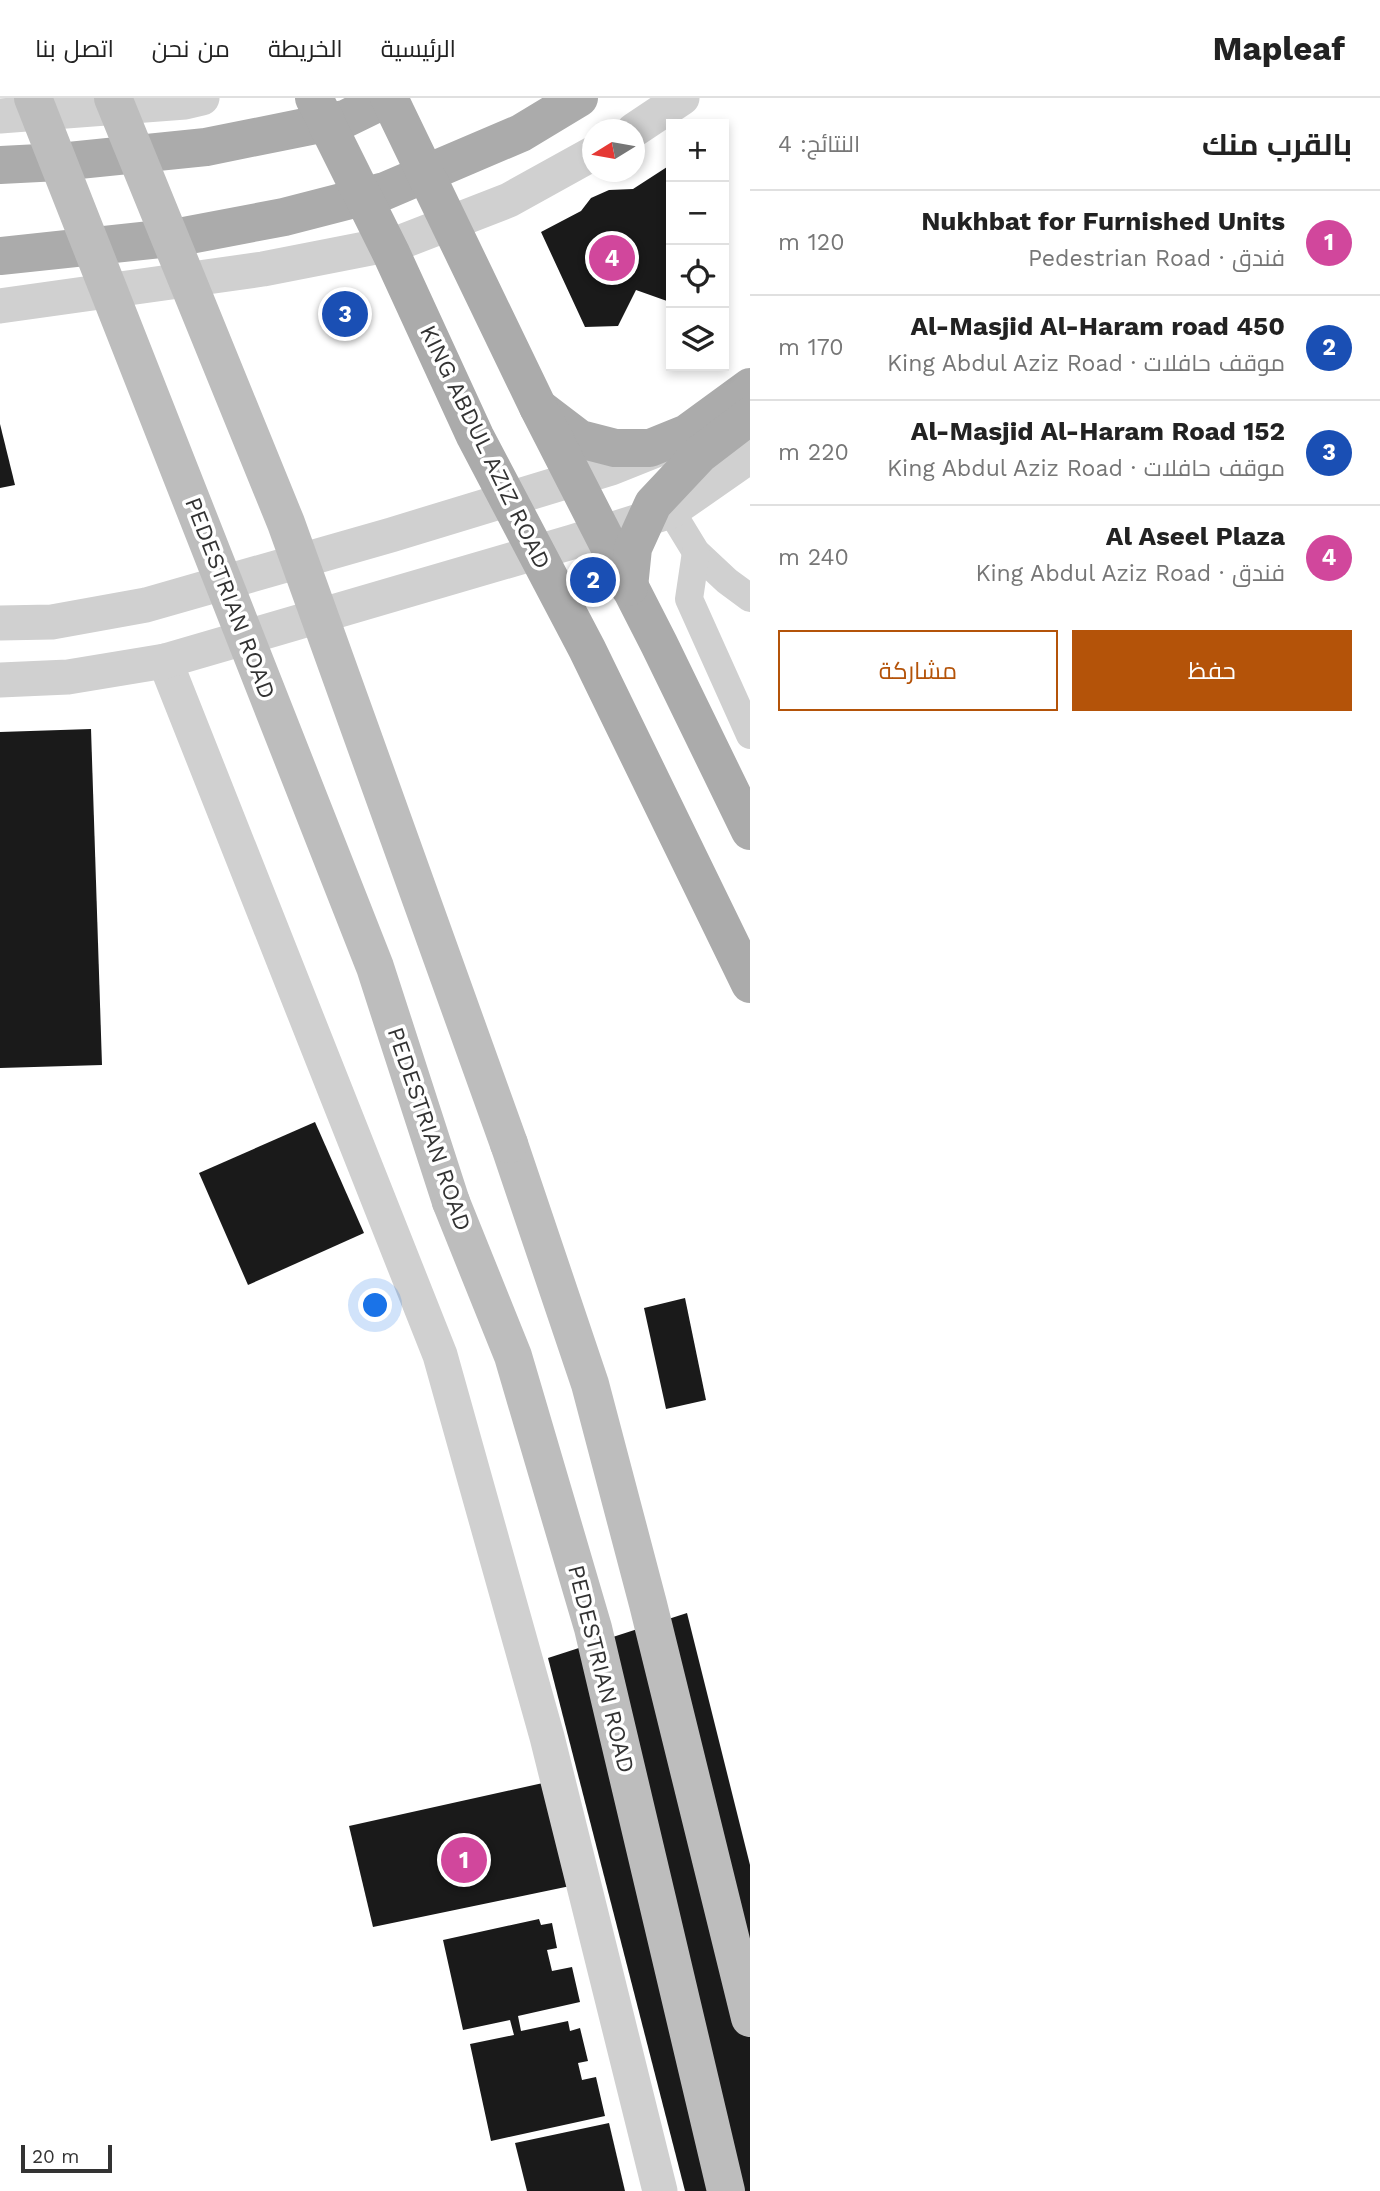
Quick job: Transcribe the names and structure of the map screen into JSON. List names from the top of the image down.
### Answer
{
  "streets": {
    "main road": ["KING ABDUL AZIZ ROAD", "PEDESTRIAN ROAD"]
  },
  "scale_bar": "20 m",
  "north": "left",
  "page": {
    "header": "Mapleaf",
    "nav": [
      "الرئيسية",
      "الخريطة",
      "من نحن",
      "اتصل بنا"
    ],
    "heading": ["بالقرب منك", "النتائج: 4"],
    "map_buttons": ["+", "−"],
    "list": [
      {
        "mark": "1",
        "name": "Nukhbat for Furnished Units",
        "note": "فندق · Pedestrian Road",
        "value": "120 m"
      },
      {
        "mark": "2",
        "name": "Al-Masjid Al-Haram road 450",
        "note": "موقف حافلات · King Abdul Aziz Road",
        "value": "170 m"
      },
      {
        "mark": "3",
        "name": "Al-Masjid Al-Haram Road 152",
        "note": "موقف حافلات · King Abdul Aziz Road",
        "value": "220 m"
      },
      {
        "mark": "4",
        "name": "Al Aseel Plaza",
        "note": "فندق · King Abdul Aziz Road",
        "value": "240 m"
      }
    ],
    "pins": [
      "4",
      "3",
      "2",
      "1"
    ],
    "buttons": ["حفظ", "مشاركة"],
    "scale": "20 m"
  }
}
